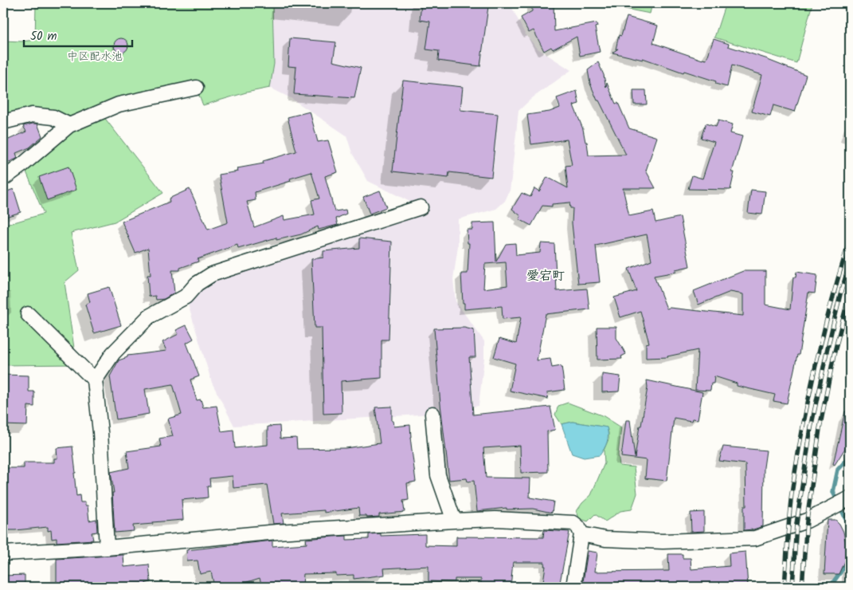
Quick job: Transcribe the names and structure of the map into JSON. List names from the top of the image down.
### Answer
{
  "districts": ["愛宕町"],
  "parks": ["中区配水池"],
  "scale_bar": "50 m"
}
